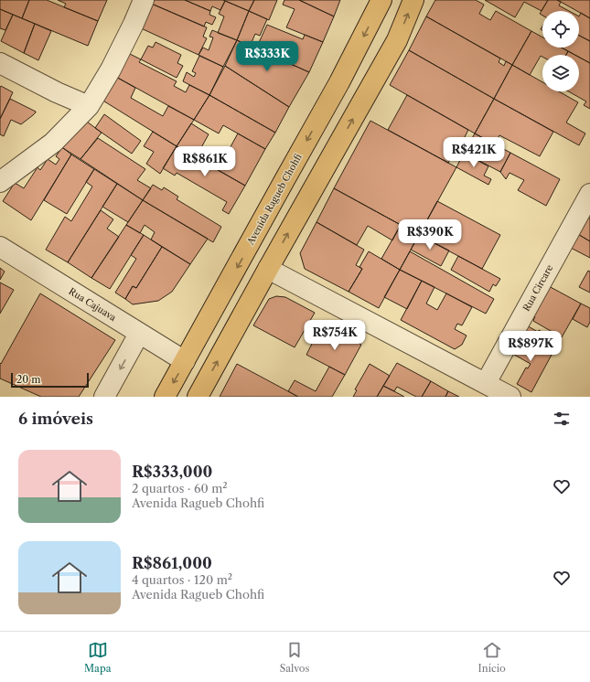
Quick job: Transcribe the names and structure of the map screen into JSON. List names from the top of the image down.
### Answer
{
  "streets": {
    "main road": ["Avenida Ragueb Chohfi"],
    "street": ["Rua Circare", "Rua Cajuava"]
  },
  "crossings": [
    ["Avenida Ragueb Chohfi", "Rua Cajuava"]
  ],
  "scale_bar": "20 m",
  "page": {
    "price": [
      "R$333K",
      "R$421K",
      "R$861K",
      "R$390K",
      "R$754K",
      "R$897K"
    ],
    "scale": "20 m",
    "heading": "6 imóveis",
    "list": [
      {
        "name": "R$333,000",
        "note": "2 quartos · 60 m² · Avenida Ragueb Chohfi"
      },
      {
        "name": "R$861,000",
        "note": "4 quartos · 120 m² · Avenida Ragueb Chohfi"
      }
    ],
    "tabs": ["Mapa", "Salvos", "Início"]
  }
}
